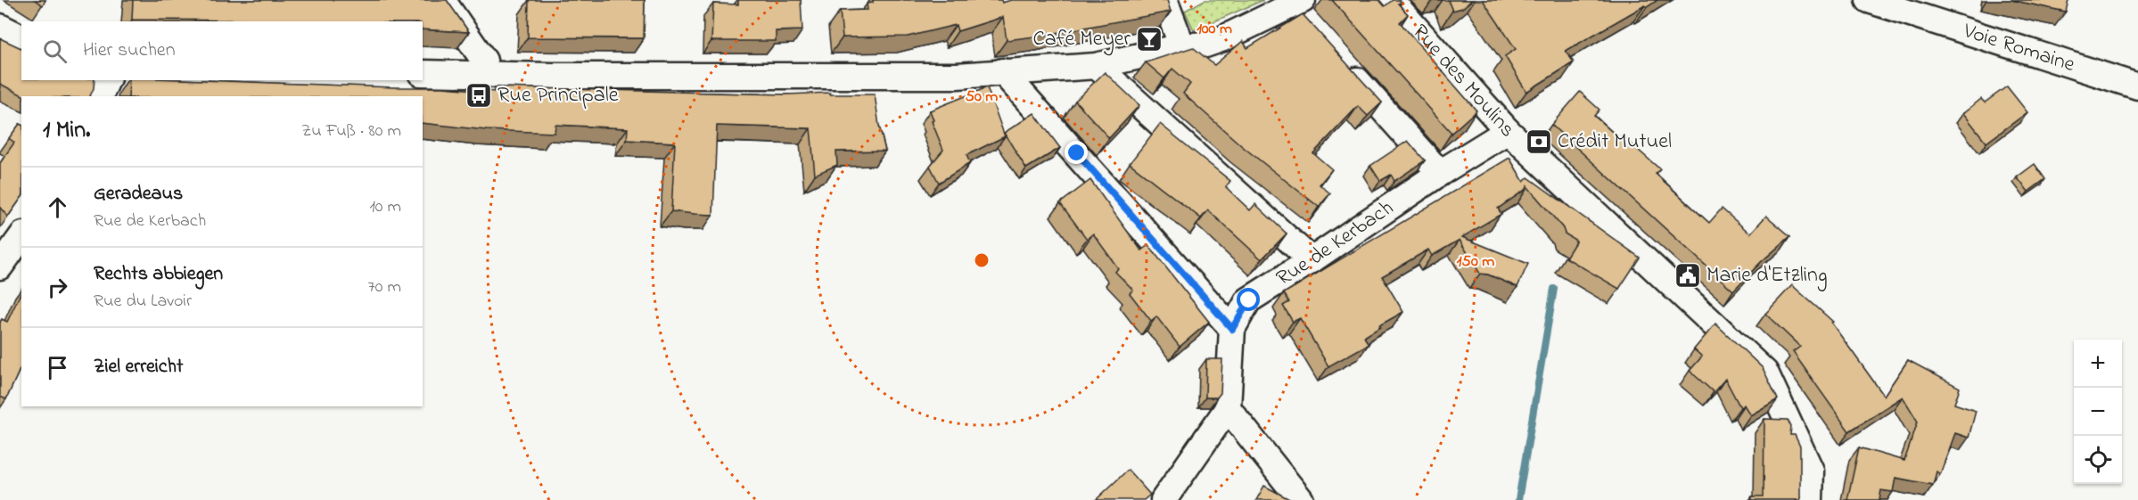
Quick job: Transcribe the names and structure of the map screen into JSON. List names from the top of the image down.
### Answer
{
  "streets": {
    "street": ["Voie Romaine", "Rue des Moulins", "Rue de Kerbach"]
  },
  "crossings": [
    ["Rue des Moulins", "Rue de Kerbach"]
  ],
  "places": {
    "bar": ["Café Meyer"],
    "bus stop": ["Rue Principale"],
    "bank": ["Crédit Mutuel"],
    "public building": ["Marie d'Etzling"]
  },
  "page": {
    "search": "Hier suchen",
    "heading": ["1 Min.", "Zu Fuß · 80 m"],
    "list": [
      ["Geradeaus", "Rue de Kerbach", "10 m"],
      ["Rechts abbiegen", "Rue du Lavoir", "70 m"],
      "Ziel erreicht"
    ],
    "map_buttons": ["+", "−"]
  },
  "rings": ["100 m", "50 m", "150 m"]
}
